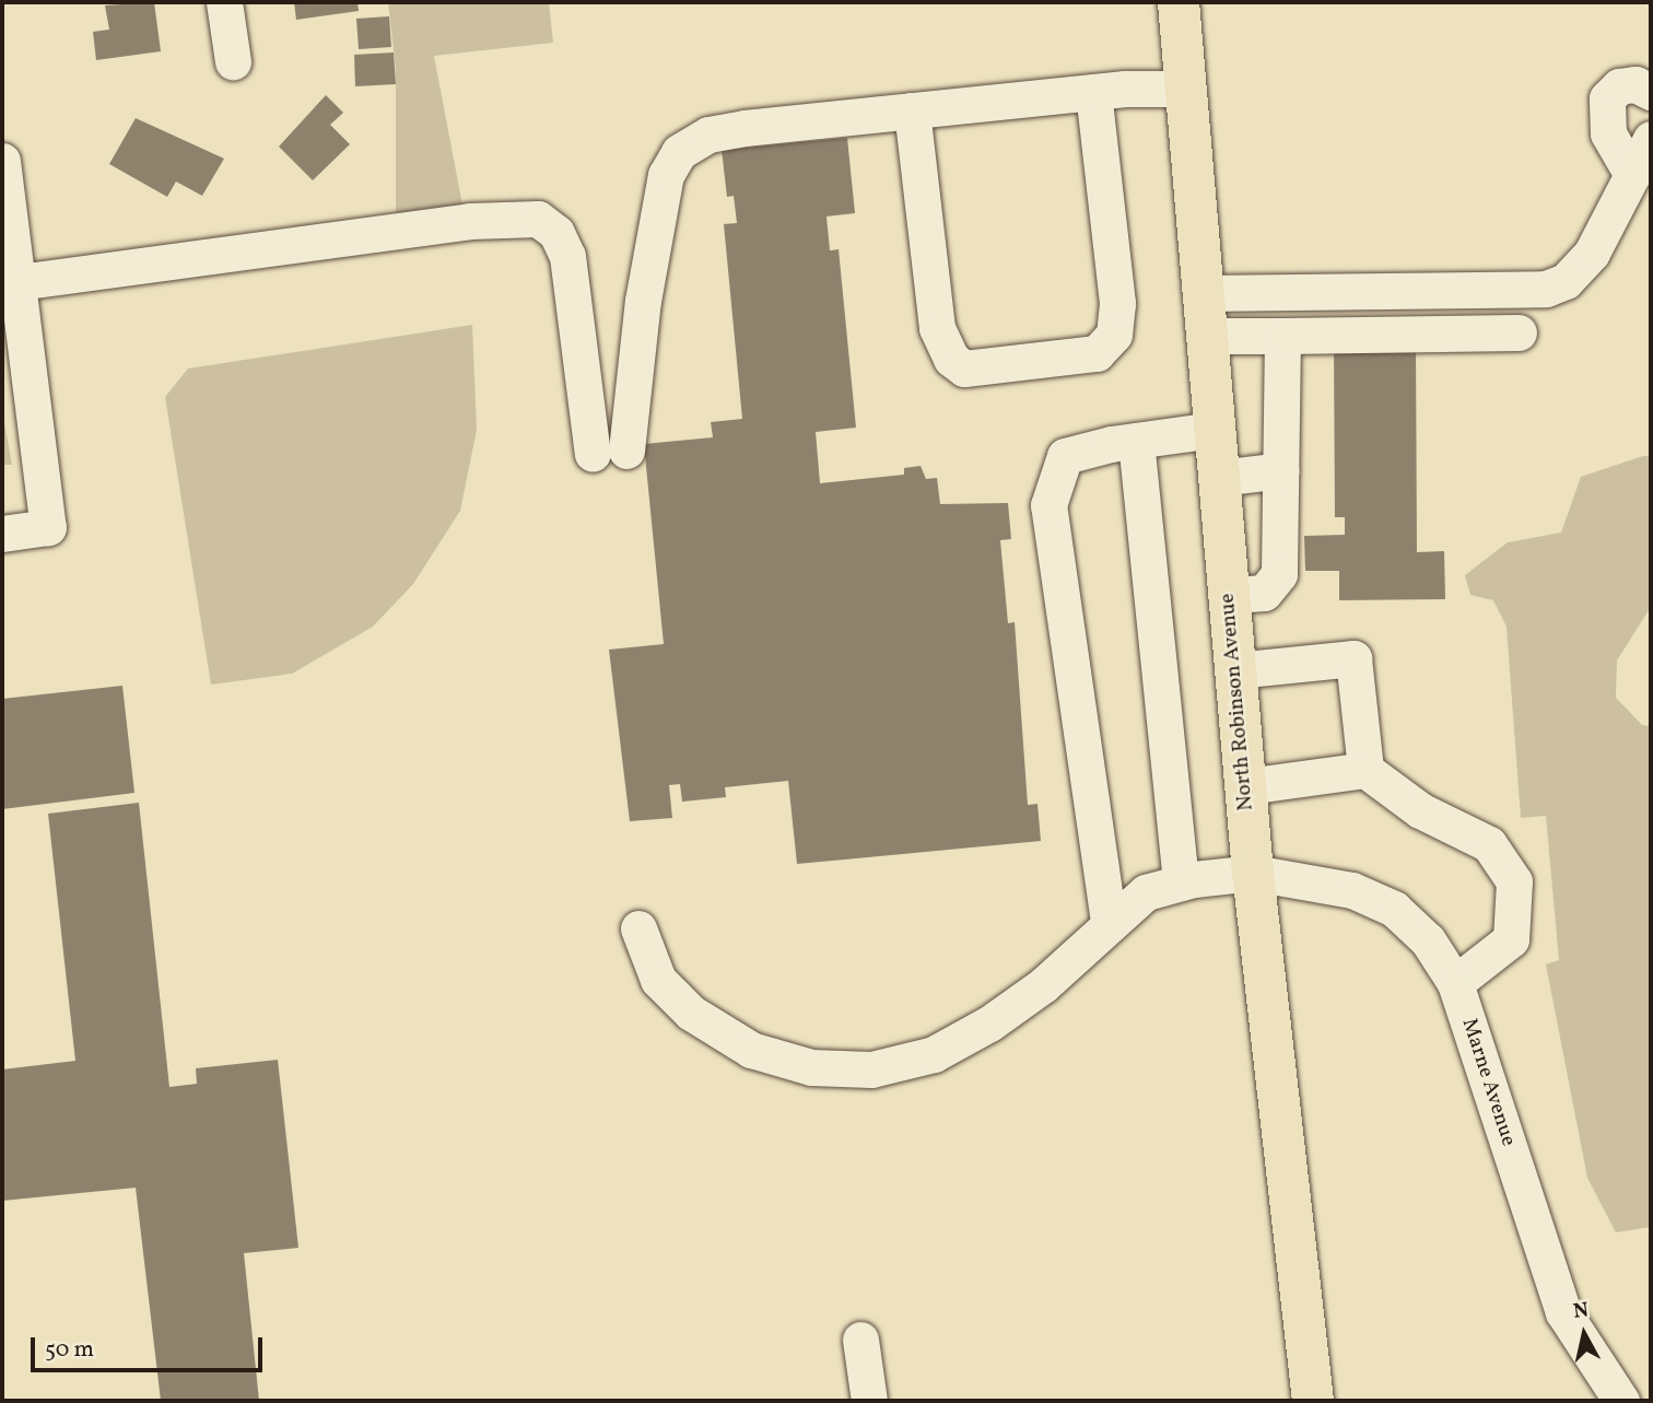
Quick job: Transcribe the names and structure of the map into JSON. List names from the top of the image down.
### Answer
{
  "streets": {
    "highway": ["North Robinson Avenue"],
    "street": ["Marne Avenue"]
  },
  "crossings": [
    ["North Robinson Avenue", "Marne Avenue"]
  ],
  "scale_bar": "50 m",
  "north": "top"
}
